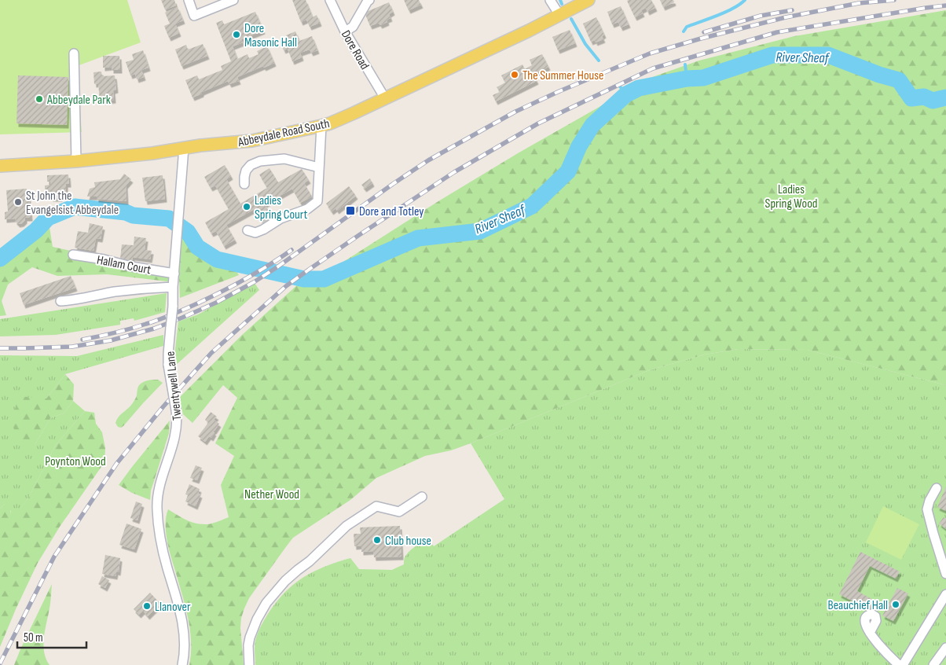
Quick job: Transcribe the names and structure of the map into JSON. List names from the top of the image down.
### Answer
{
  "streets": {
    "main road": ["Abbeydale Road South"],
    "street": ["Dore Road", "Hallam Court", "Twentywell Lane"]
  },
  "crossings": [
    ["Dore Road", "Abbeydale Road South"],
    ["Abbeydale Road South", "Twentywell Lane"],
    ["Hallam Court", "Twentywell Lane"]
  ],
  "water": ["River Sheaf"],
  "parks": ["Ladies Spring Wood", "Poynton Wood", "Nether Wood"],
  "places": {
    "other": [
      "Dore Masonic Hall",
      "The Summer House",
      "Abbeydale Park",
      "St John the Evangelsist Abbeydale",
      "Ladies Spring Court",
      "Club house",
      "Beauchief Hall",
      "Llanover"
    ],
    "transit": ["Dore and Totley"]
  },
  "scale_bar": "50 m"
}
